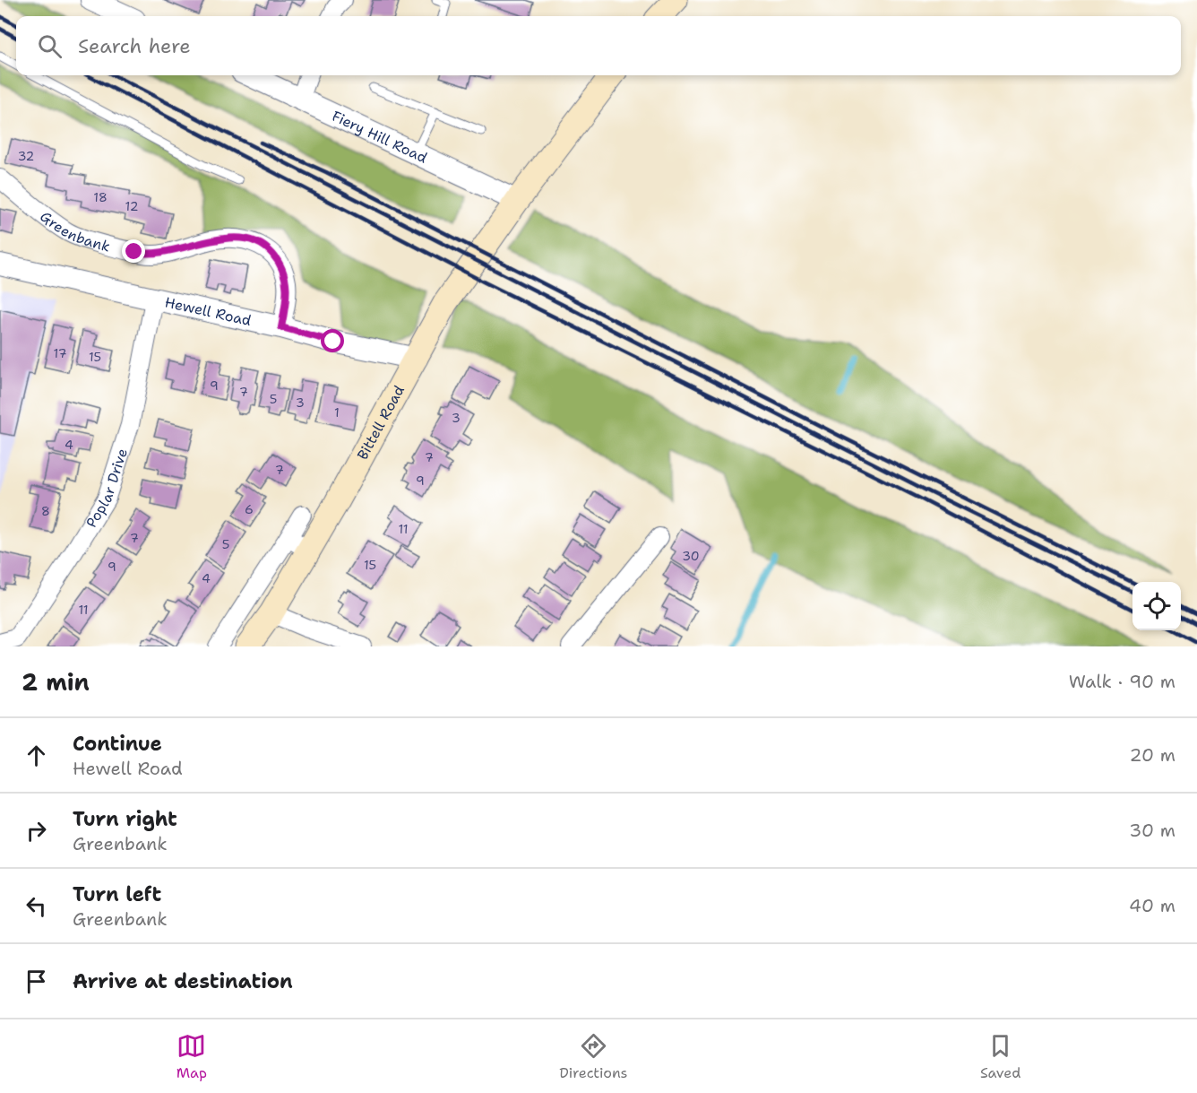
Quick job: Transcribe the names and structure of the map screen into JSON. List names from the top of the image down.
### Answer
{
  "streets": {
    "main road": ["Bittell Road"],
    "street": [
      "Fiery Hill Road",
      "Greenbank",
      "Hewell Road",
      "Poplar Drive"
    ]
  },
  "crossings": [
    ["Fiery Hill Road", "Bittell Road"],
    ["Greenbank", "Hewell Road"],
    ["Hewell Road", "Bittell Road"],
    ["Hewell Road", "Poplar Drive"]
  ],
  "house_numbers": [
    "32",
    "18",
    "12",
    "17",
    "15",
    "9",
    "7",
    "5",
    "3",
    "1",
    "3",
    "4",
    "7",
    "7",
    "9",
    "6",
    "8",
    "11",
    "7",
    "5",
    "30",
    "15",
    "9",
    "4",
    "11"
  ],
  "page": {
    "search": "Search here",
    "heading": ["2 min", "Walk · 90 m"],
    "list": [
      ["Continue", "Hewell Road", "20 m"],
      ["Turn right", "Greenbank", "30 m"],
      ["Turn left", "Greenbank", "40 m"],
      "Arrive at destination"
    ],
    "nav": ["Map", "Directions", "Saved"]
  }
}
